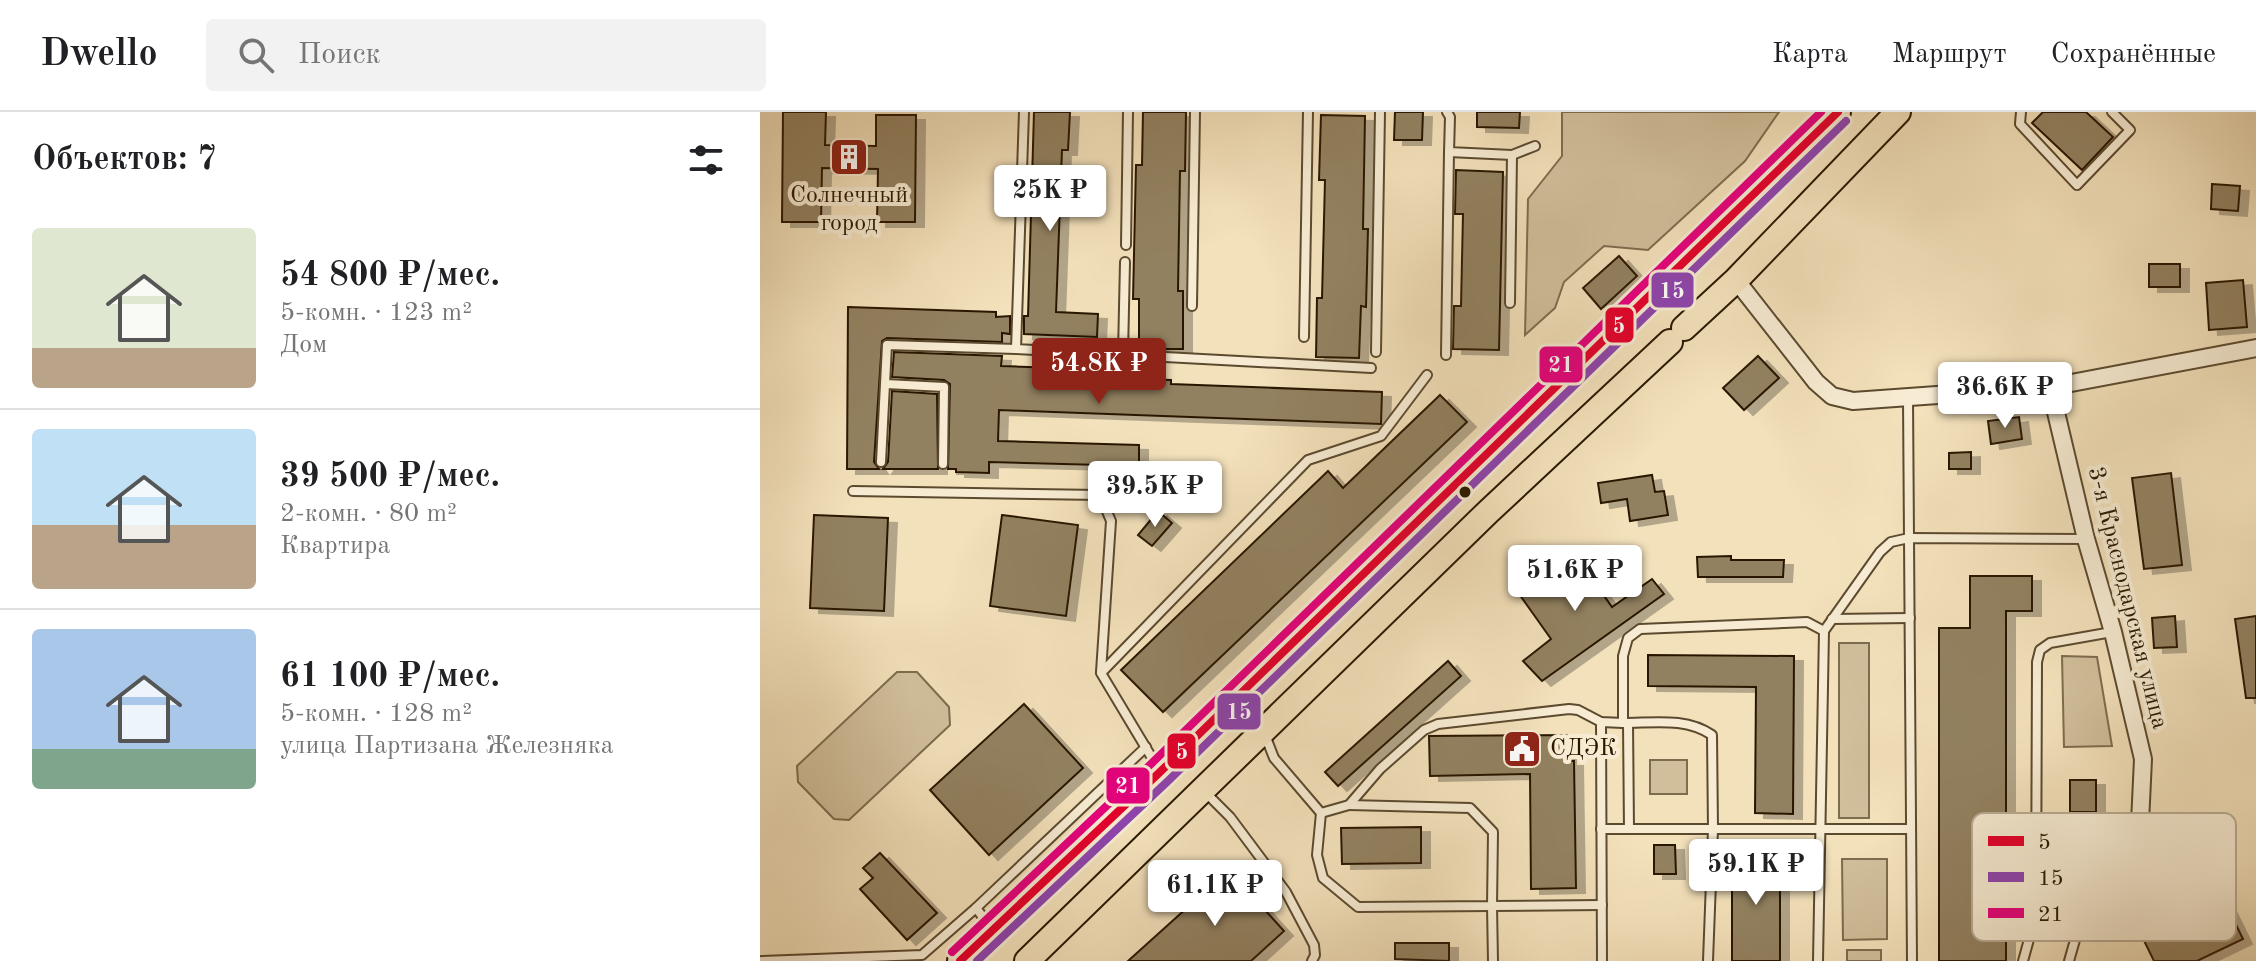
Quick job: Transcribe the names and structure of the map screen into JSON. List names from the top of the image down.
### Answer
{
  "streets": {
    "street": ["3-я Краснодарская улица"]
  },
  "places": {
    "building": ["Солнечный город"],
    "public building": ["СДЭК"]
  },
  "lines": ["transit line 5", "transit line 21", "transit line 15"],
  "legend": ["5", "15", "21"],
  "page": {
    "header": "Dwello",
    "search": "Поиск",
    "nav": ["Карта", "Маршрут", "Сохранённые"],
    "heading": "Объектов: 7",
    "price": [
      "25K ₽",
      "54.8K ₽",
      "36.6K ₽",
      "39.5K ₽",
      "51.6K ₽",
      "59.1K ₽",
      "61.1K ₽"
    ],
    "list": [
      {
        "name": "54 800 ₽/мес.",
        "note": "5-комн. · 123 m² · Дом"
      },
      {
        "name": "39 500 ₽/мес.",
        "note": "2-комн. · 80 m² · Квартира"
      },
      {
        "name": "61 100 ₽/мес.",
        "note": "5-комн. · 128 m² · улица Партизана Железняка"
      }
    ]
  }
}
